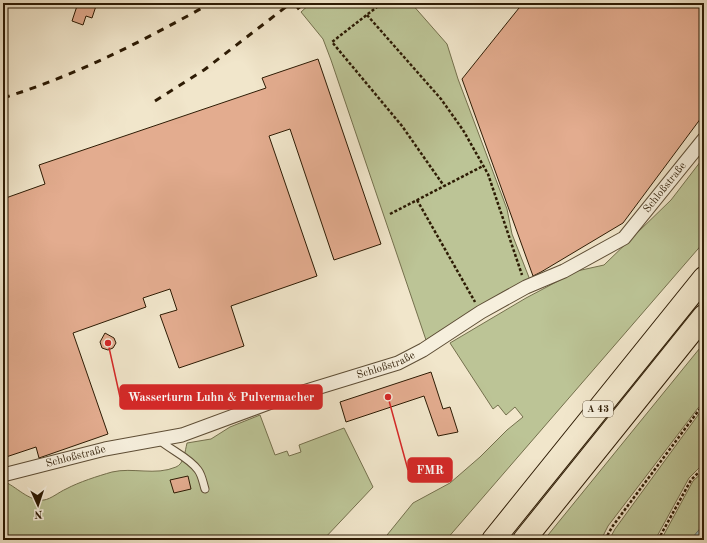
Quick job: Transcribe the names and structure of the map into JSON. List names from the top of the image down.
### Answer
{
  "streets": {
    "highway": ["A 43"],
    "street": ["Schloßstraße"]
  },
  "places": ["Wasserturm Luhn & Pulvermacher", "FMR"],
  "north": "bottom"
}
